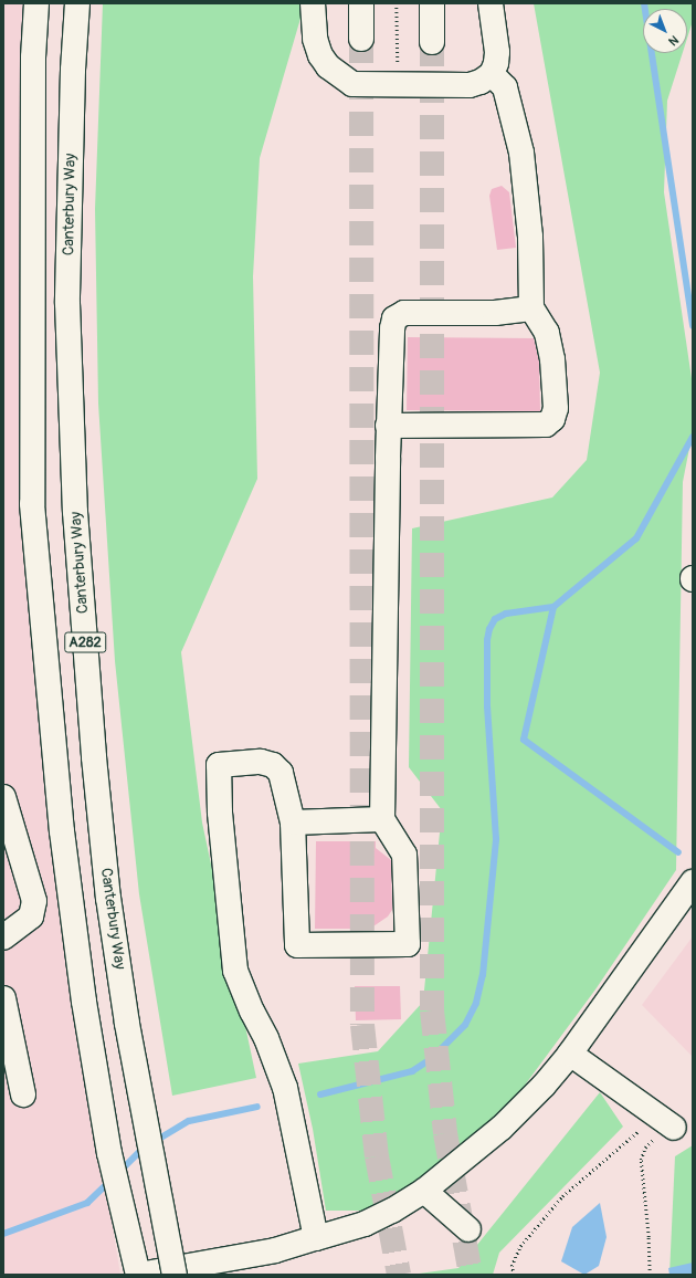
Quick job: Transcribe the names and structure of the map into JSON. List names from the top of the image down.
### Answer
{
  "streets": {
    "main road": ["Canterbury Way", "A282"]
  },
  "north": "bottom right"
}
